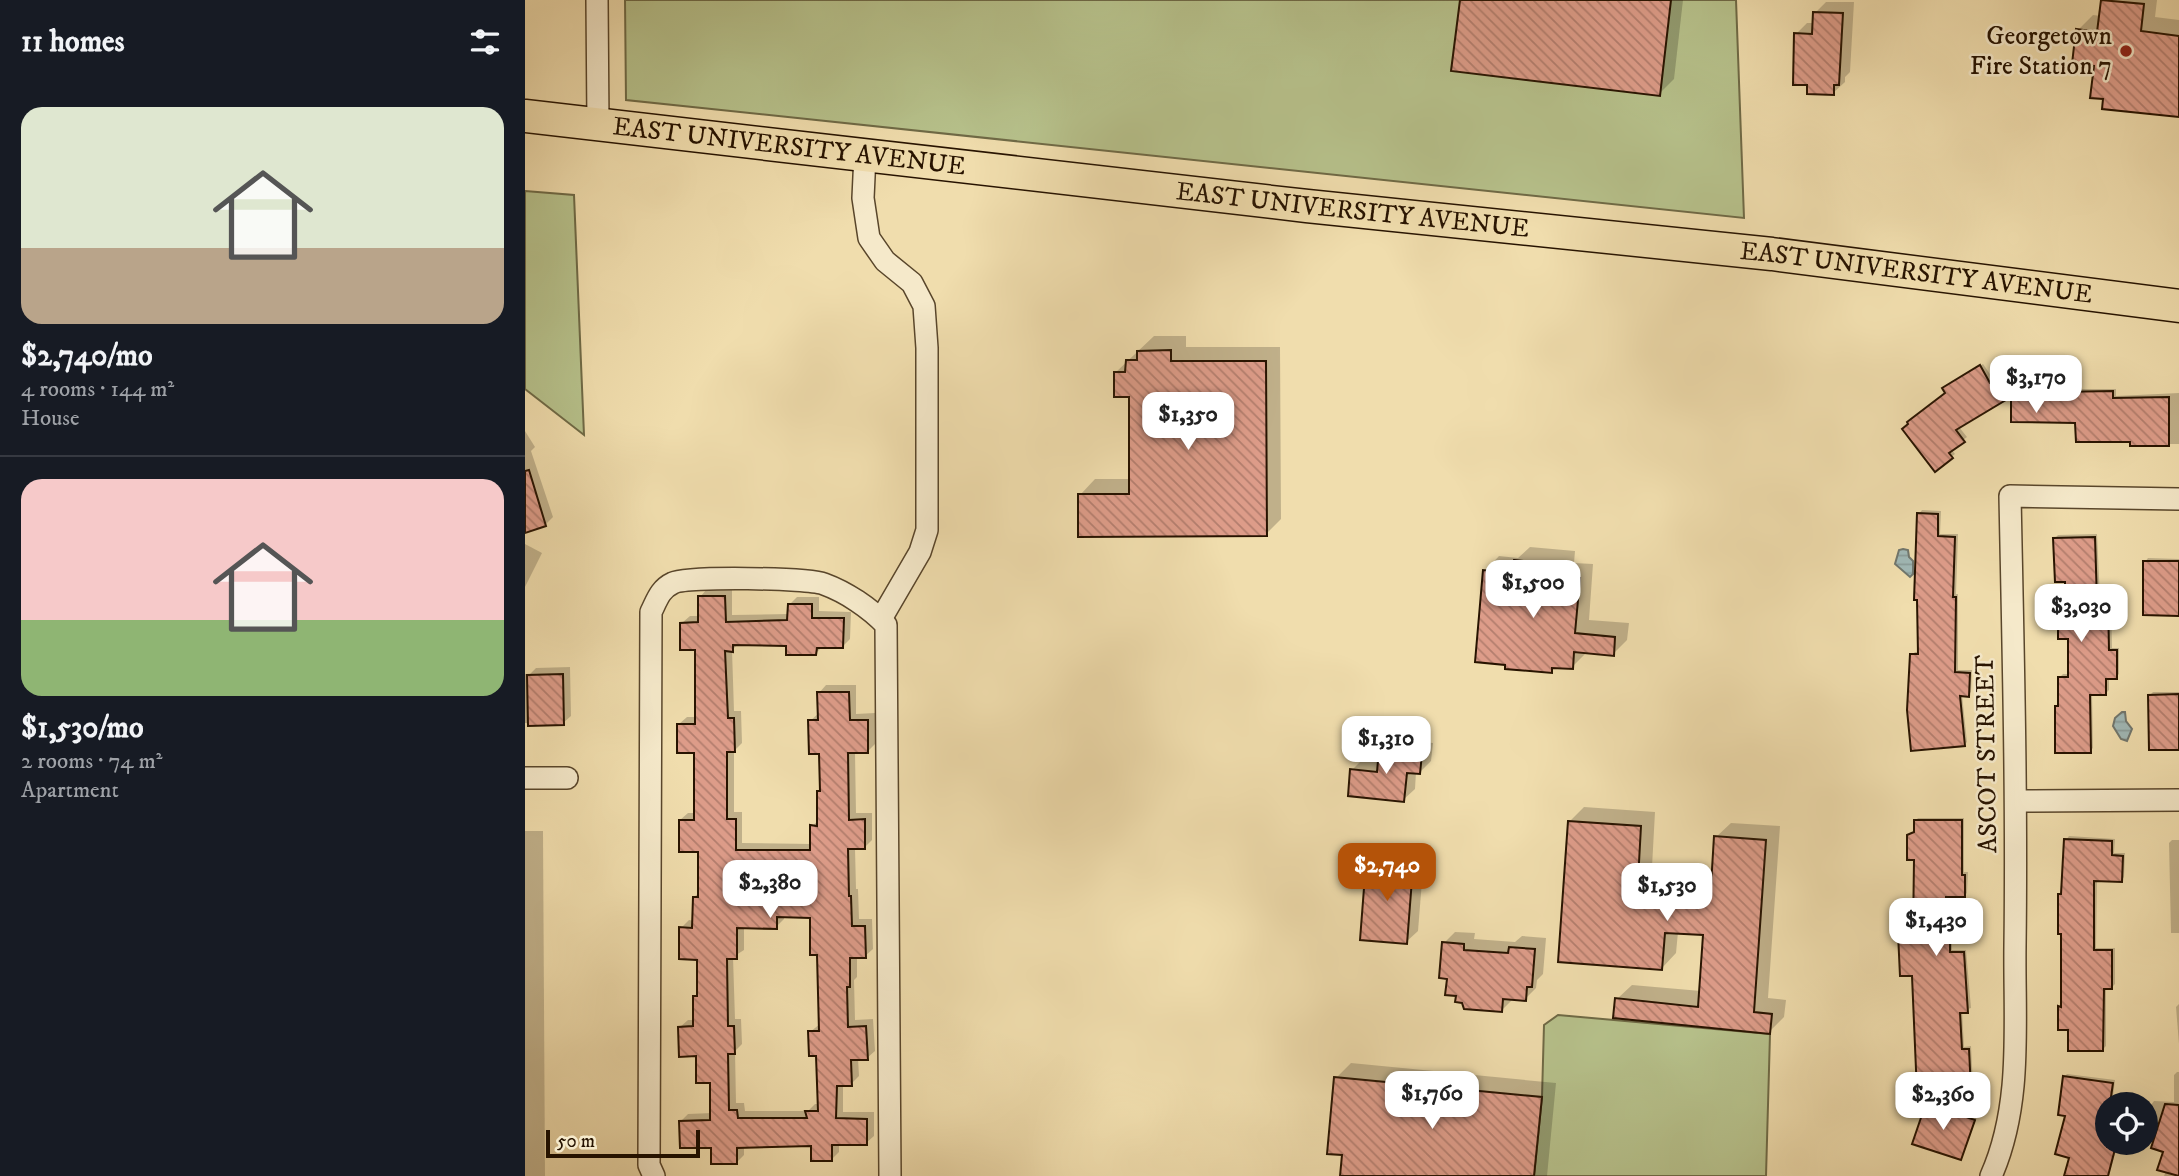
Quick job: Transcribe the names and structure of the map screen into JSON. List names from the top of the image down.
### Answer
{
  "streets": {
    "main road": ["EAST UNIVERSITY AVENUE"],
    "street": ["ASCOT STREET"]
  },
  "places": ["Georgetown Fire Station 7"],
  "scale_bar": "50 m",
  "page": {
    "heading": "11 homes",
    "list": [
      {
        "name": "$2,740/mo",
        "note": "4 rooms · 144 m² · House"
      },
      {
        "name": "$1,530/mo",
        "note": "2 rooms · 74 m² · Apartment"
      }
    ],
    "price": [
      "$3,170",
      "$1,350",
      "$1,500",
      "$3,030",
      "$1,310",
      "$2,740",
      "$2,380",
      "$1,530",
      "$1,430",
      "$1,760",
      "$2,360"
    ],
    "scale": "50 m"
  }
}
